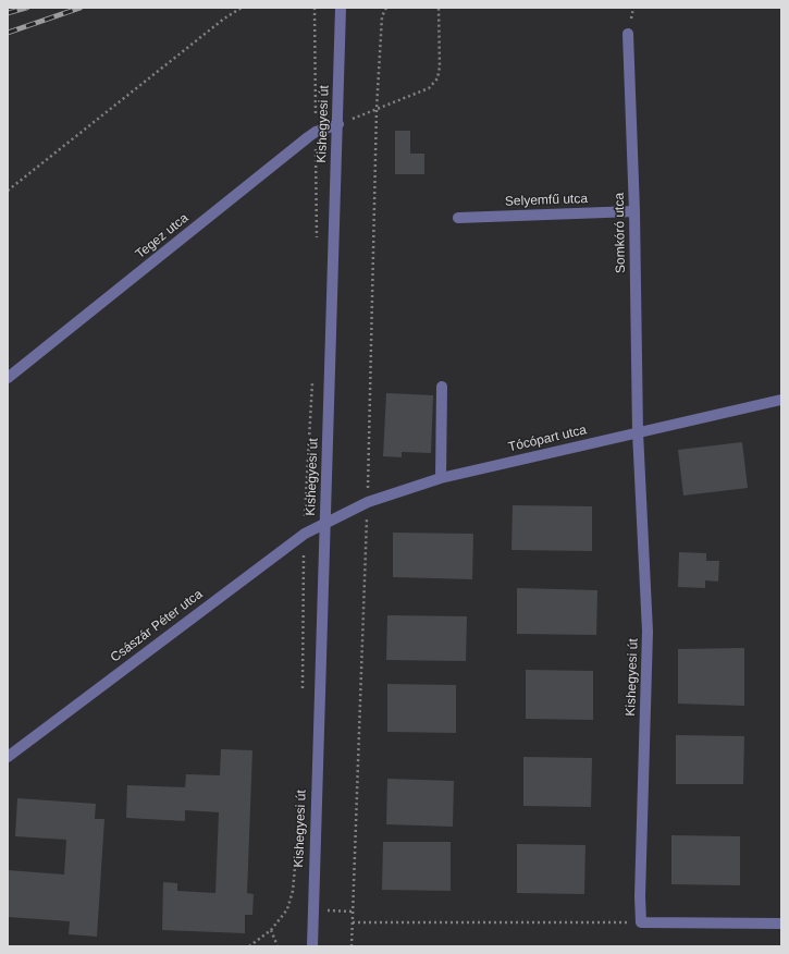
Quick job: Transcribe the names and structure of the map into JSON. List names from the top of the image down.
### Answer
{
  "streets": {
    "street": [
      "Kishegyesi út",
      "Selyemfű utca",
      "Somkóró utca",
      "Tegez utca",
      "Tócópart utca",
      "Császár Péter utca"
    ]
  },
  "crossings": [
    ["Kishegyesi út", "Somkóró utca"],
    ["Kishegyesi út", "Tegez utca"],
    ["Kishegyesi út", "Tócópart utca"],
    ["Kishegyesi út", "Császár Péter utca"],
    ["Selyemfű utca", "Somkóró utca"],
    ["Somkóró utca", "Tócópart utca"],
    ["Tócópart utca", "Császár Péter utca"]
  ]
}
